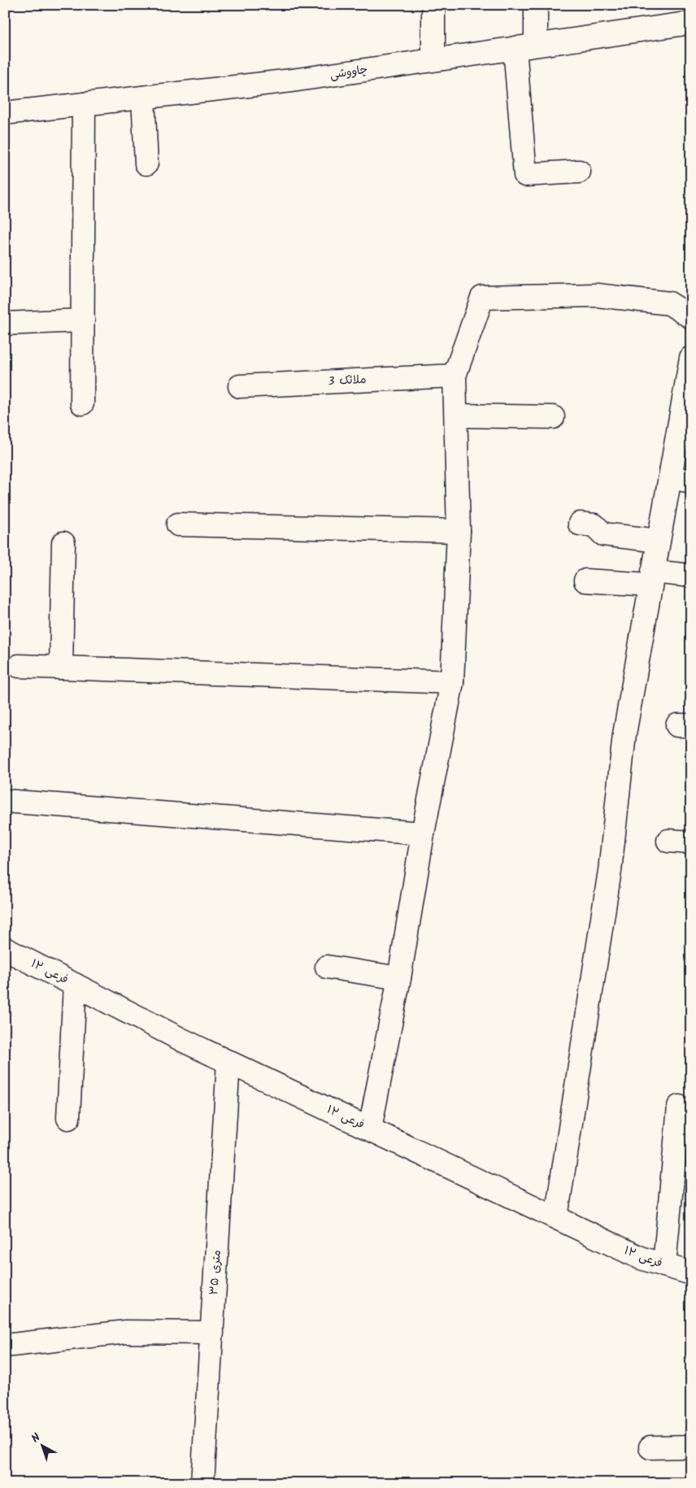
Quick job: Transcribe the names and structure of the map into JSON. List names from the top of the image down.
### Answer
{
  "streets": {
    "street": [
      "چاووشی",
      "ملائک 3",
      "فرعی ۱۲",
      "۳۵ متری"
    ]
  },
  "crossings": [
    ["فرعی ۱۲", "۳۵ متری"]
  ],
  "north": "top left"
}
